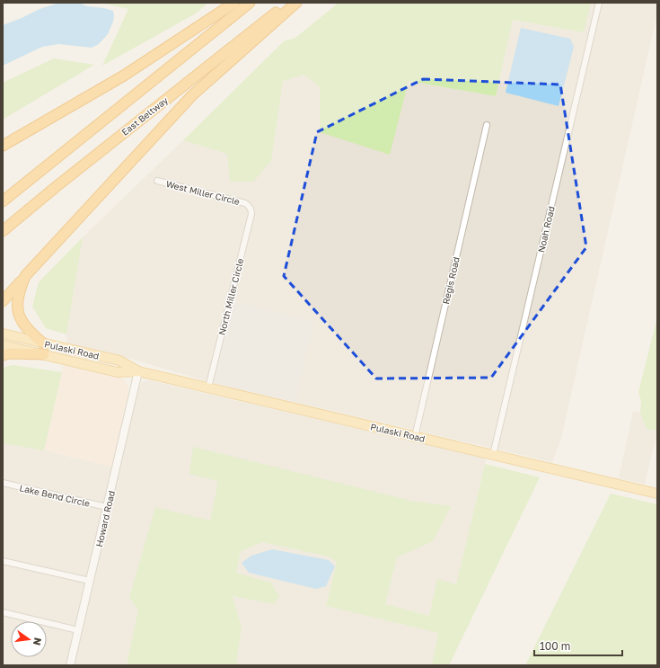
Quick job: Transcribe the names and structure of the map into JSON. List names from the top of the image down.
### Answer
{
  "streets": {
    "highway": ["East Beltway"],
    "main road": ["Pulaski Road"],
    "street": [
      "West Miller Circle",
      "Noah Road",
      "Regis Road",
      "North Miller Circle",
      "Lake Bend Circle",
      "Howard Road"
    ]
  },
  "crossings": [
    ["West Miller Circle", "North Miller Circle"],
    ["Noah Road", "Pulaski Road"],
    ["Regis Road", "Pulaski Road"],
    ["North Miller Circle", "Pulaski Road"],
    ["Pulaski Road", "Howard Road"],
    ["Lake Bend Circle", "Howard Road"]
  ],
  "scale_bar": "100 m",
  "north": "right"
}
